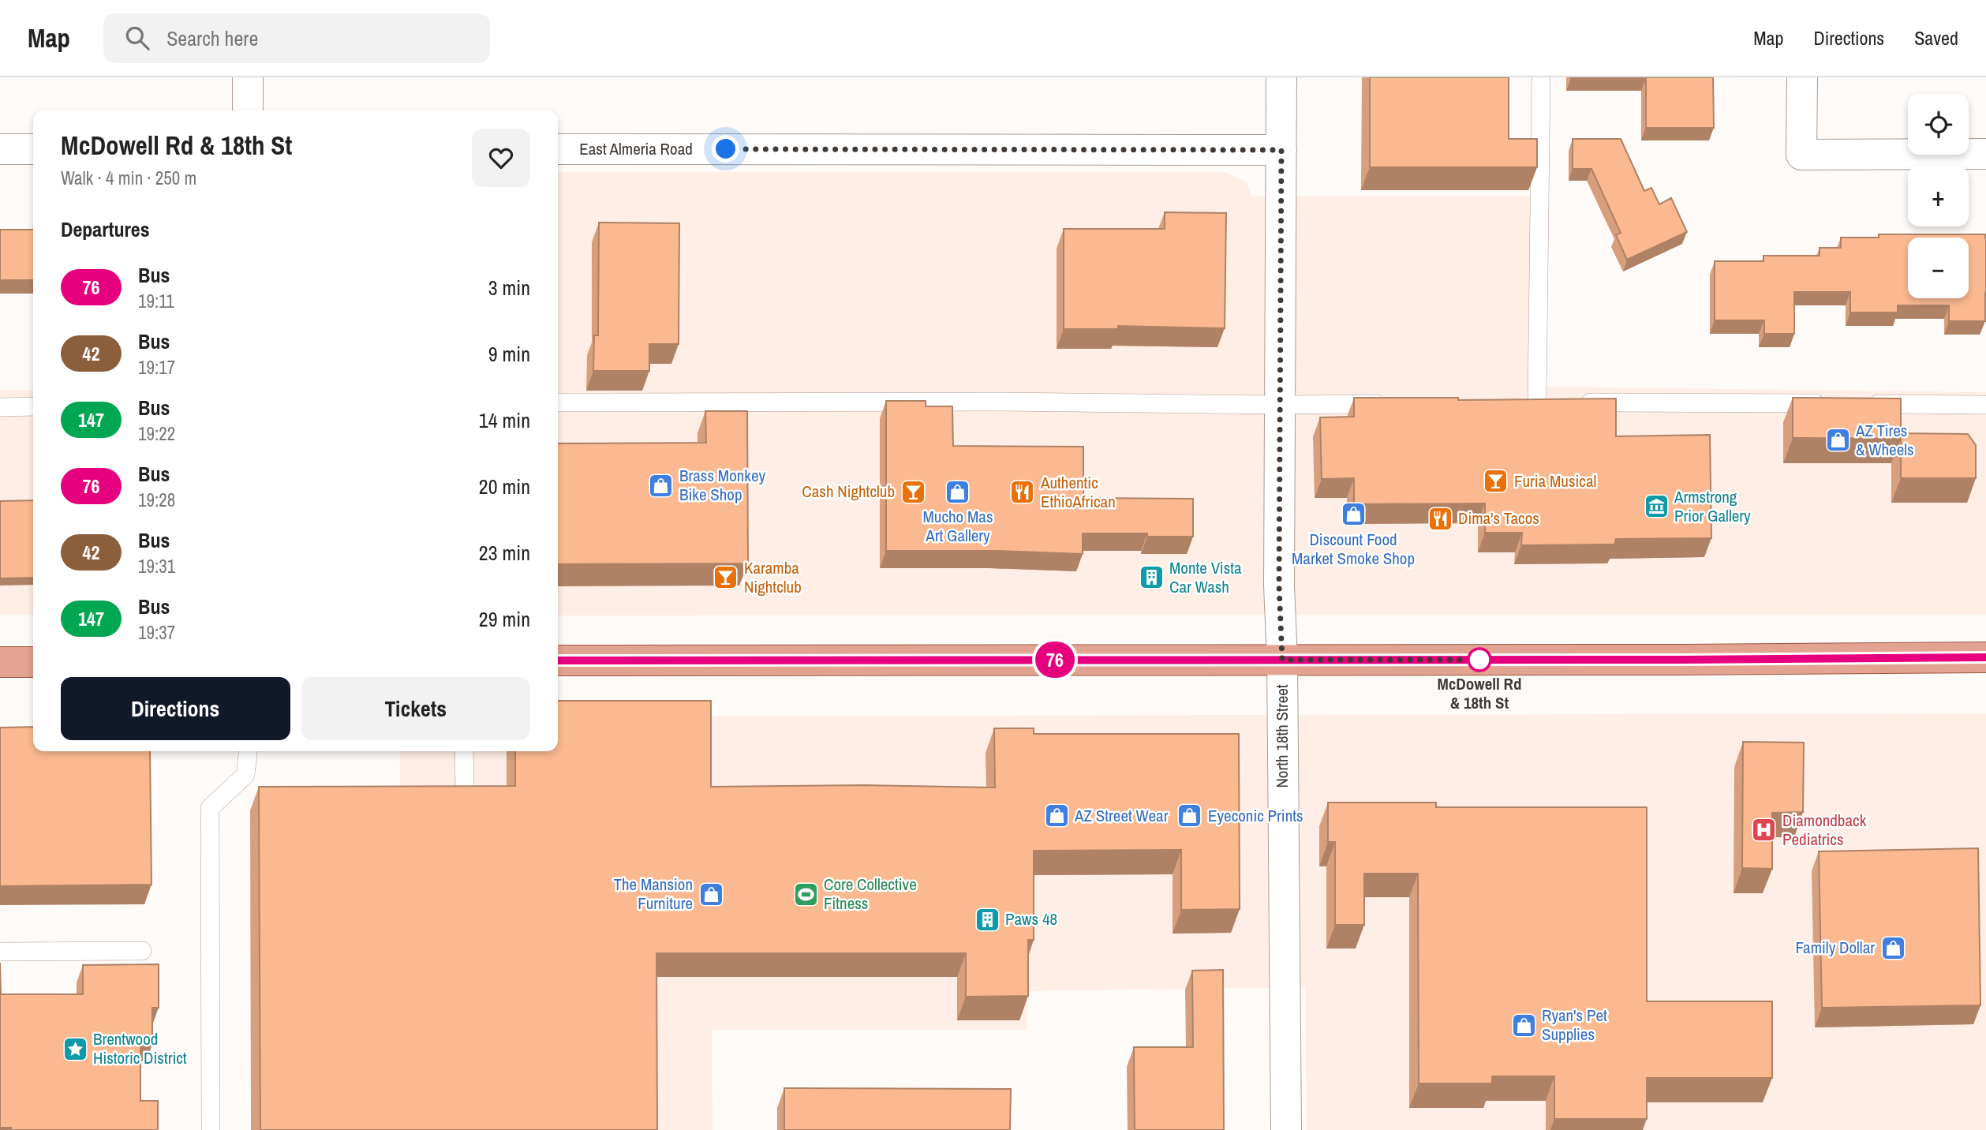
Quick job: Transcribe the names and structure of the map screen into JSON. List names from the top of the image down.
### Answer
{
  "streets": {
    "street": ["East Almeria Road", "North 18th Street"]
  },
  "crossings": [
    ["East Almeria Road", "North 18th Street"]
  ],
  "places": {
    "shop": [
      "AZ Tires & Wheels",
      "Brass Monkey Bike Shop",
      "Mucho Mas Art Gallery",
      "Discount Food Market Smoke Shop",
      "AZ Street Wear",
      "Eyeconic Prints",
      "The Mansion Furniture",
      "Family Dollar",
      "Ryan's Pet Supplies"
    ],
    "bar": ["Furia Musical", "Cash Nightclub", "Karamba Nightclub"],
    "restaurant": ["Authentic EthioAfrican", "Dima's Tacos"],
    "museum": ["Armstrong Prior Gallery"],
    "building": ["Monte Vista Car Wash", "Paws 48"],
    "other": ["McDowell Rd & 18th St"],
    "hospital": ["Diamondback Pediatrics"],
    "sports": ["Core Collective Fitness"],
    "place": ["Brentwood Historic District"]
  },
  "lines": ["bus line 76"],
  "page": {
    "header": "Map",
    "search": "Search here",
    "nav": ["Map", "Directions", "Saved"],
    "on_map": "76",
    "map_buttons": ["+", "−"],
    "heading": [
      ["McDowell Rd & 18th St", "Walk · 4 min · 250 m"],
      "Departures"
    ],
    "list": [
      {
        "mark": "76",
        "name": "Bus",
        "note": "19:11",
        "value": "3 min"
      },
      {
        "mark": "42",
        "name": "Bus",
        "note": "19:17",
        "value": "9 min"
      },
      {
        "mark": "147",
        "name": "Bus",
        "note": "19:22",
        "value": "14 min"
      },
      {
        "mark": "76",
        "name": "Bus",
        "note": "19:28",
        "value": "20 min"
      },
      {
        "mark": "42",
        "name": "Bus",
        "note": "19:31",
        "value": "23 min"
      },
      {
        "mark": "147",
        "name": "Bus",
        "note": "19:37",
        "value": "29 min"
      }
    ],
    "buttons": ["Directions", "Tickets"]
  }
}
